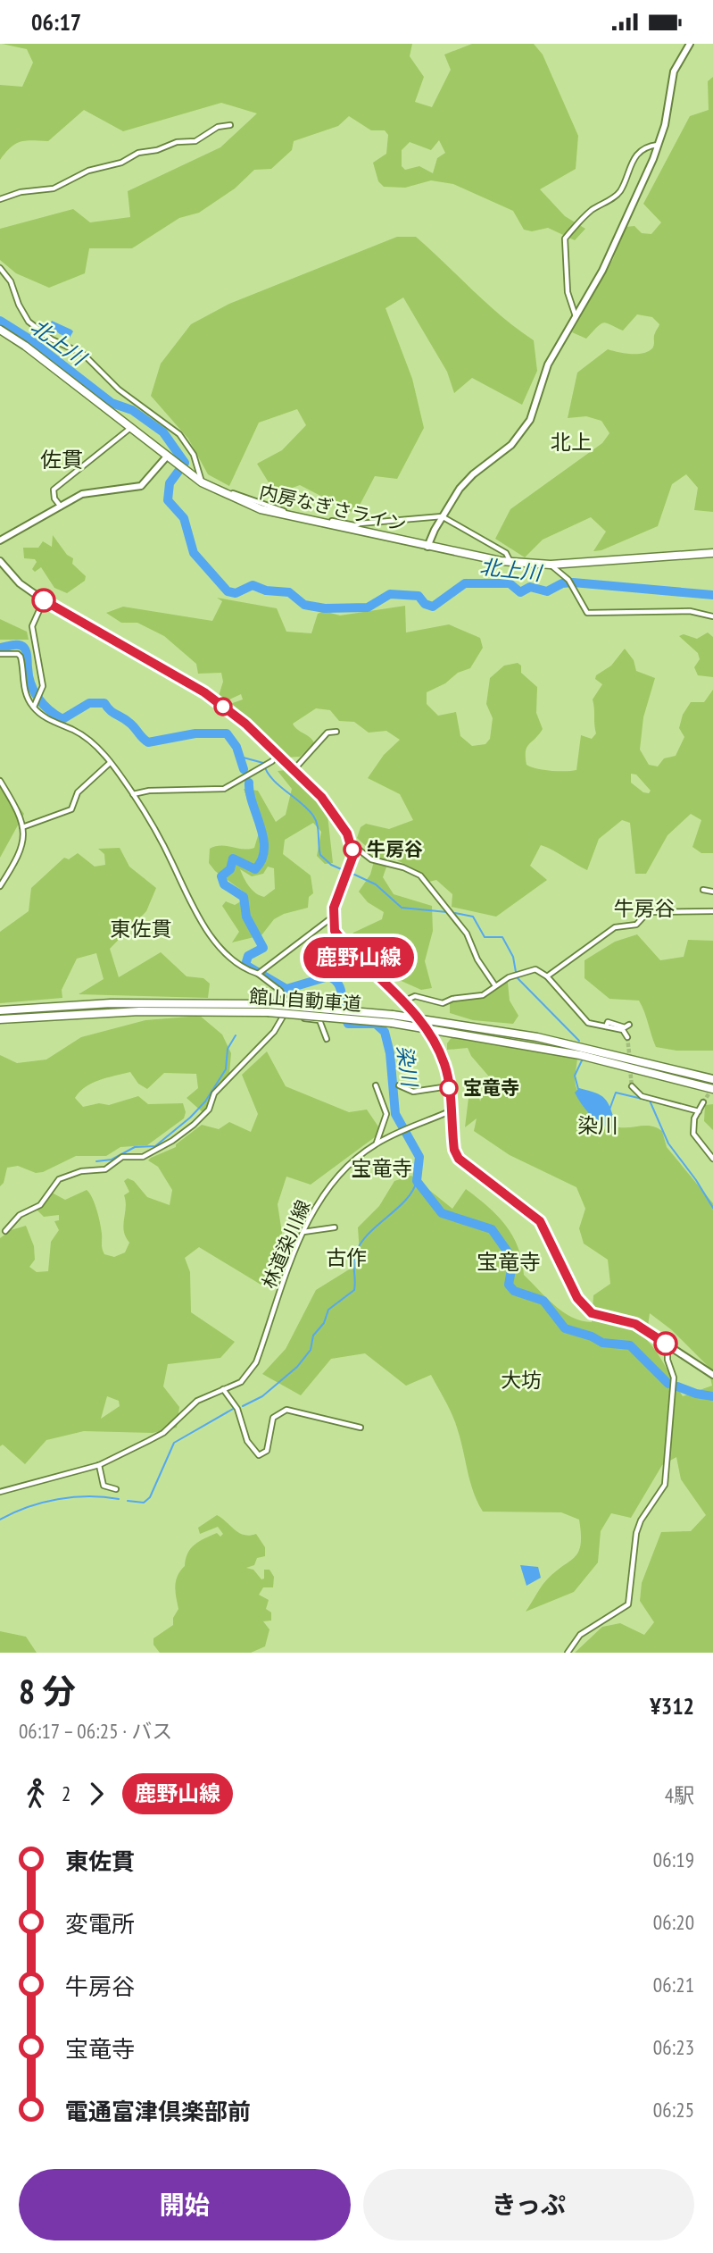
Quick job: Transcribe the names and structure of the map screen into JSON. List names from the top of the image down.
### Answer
{
  "streets": {
    "highway": ["内房なぎさライン", "館山自動車道"],
    "street": ["林道染川線"]
  },
  "districts": [
    "北上",
    "佐貫",
    "牛房谷",
    "東佐貫",
    "染川",
    "宝竜寺",
    "古作",
    "宝竜寺",
    "大坊"
  ],
  "water": ["北上川", "染川"],
  "places": ["牛房谷", "宝竜寺"],
  "lines": ["bus line 鹿野山線"],
  "page": {
    "status": "06:17",
    "on_map": "鹿野山線",
    "heading": ["8 分", "06:17 – 06:25 · バス", "¥312"],
    "legs": ["2", "鹿野山線", "4駅"],
    "list": [
      {
        "name": "東佐貫",
        "value": "06:19"
      },
      {
        "name": "変電所",
        "value": "06:20"
      },
      {
        "name": "牛房谷",
        "value": "06:21"
      },
      {
        "name": "宝竜寺",
        "value": "06:23"
      },
      {
        "name": "電通富津倶楽部前",
        "value": "06:25"
      }
    ],
    "buttons": ["開始", "きっぷ"]
  }
}
